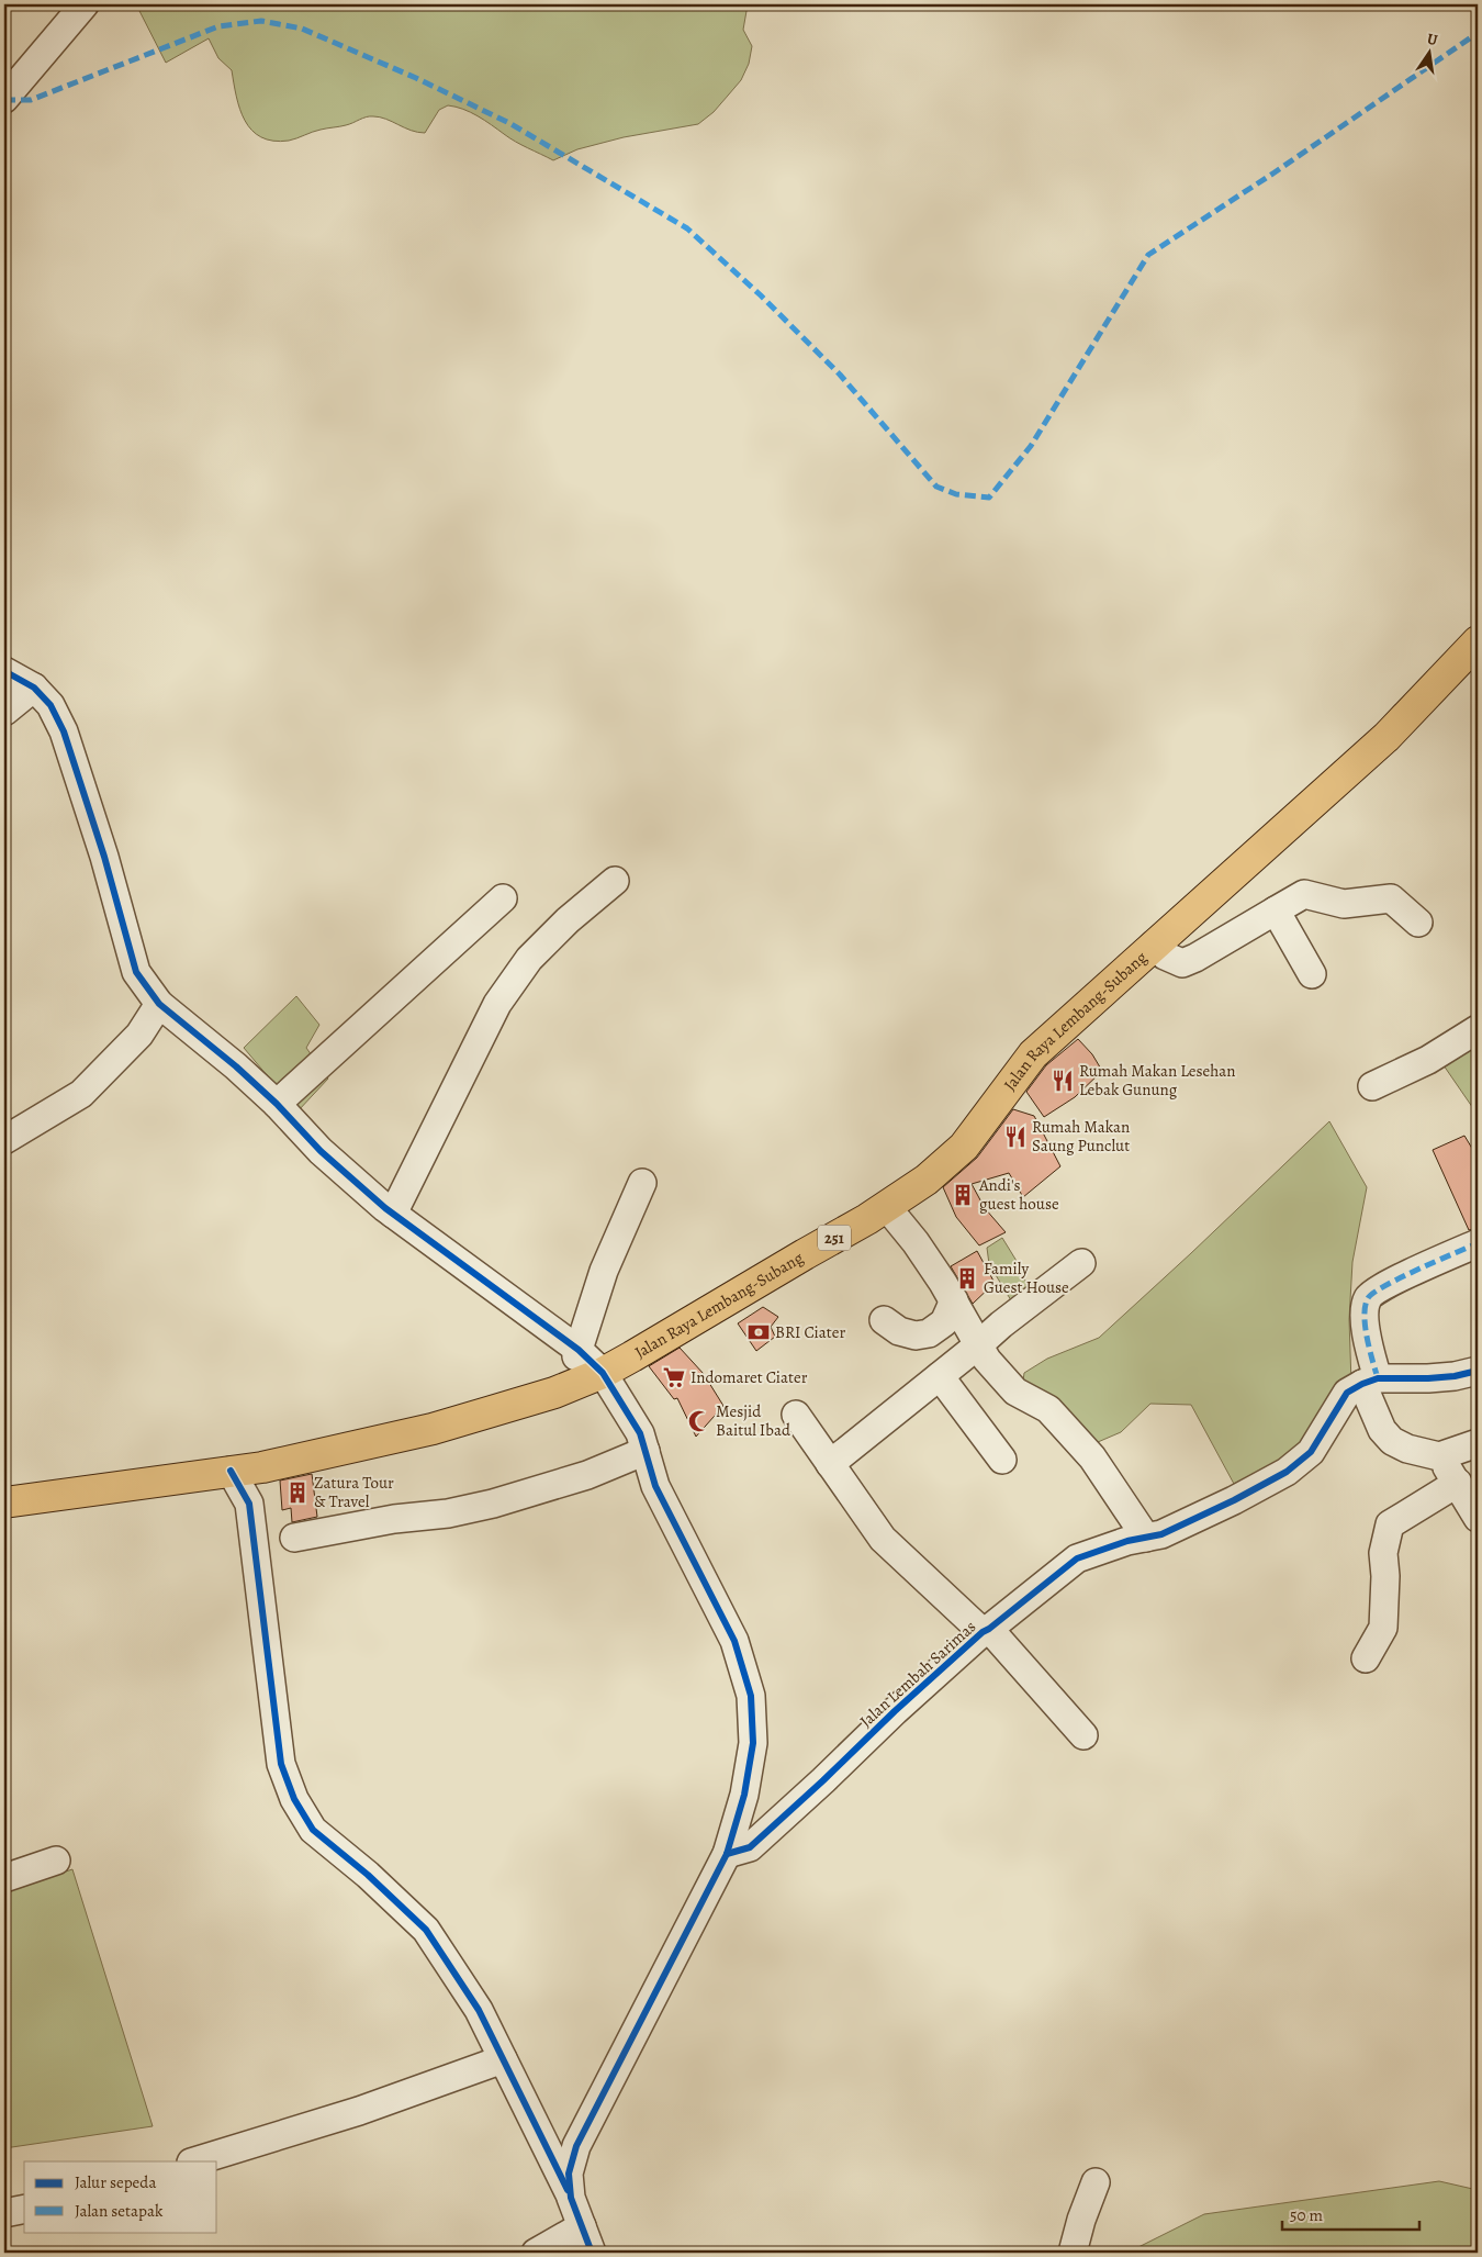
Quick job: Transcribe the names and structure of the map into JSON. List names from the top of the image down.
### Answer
{
  "streets": {
    "main road": ["Jalan Raya Lembang-Subang", "251"],
    "street": ["Jalan Lembah Sarimas"]
  },
  "places": {
    "restaurant": ["Rumah Makan Lesehan Lebak Gunung", "Rumah Makan Saung Punclut"],
    "building": ["Andi's guest house", "Family Guest House", "Zatura Tour & Travel"],
    "bank": ["BRI Ciater"],
    "supermarket": ["Indomaret Ciater"],
    "mosque": ["Mesjid Baitul Ibad"]
  },
  "legend": ["Jalur sepeda", "Jalan setapak"],
  "scale_bar": "50 m",
  "north": "top"
}
